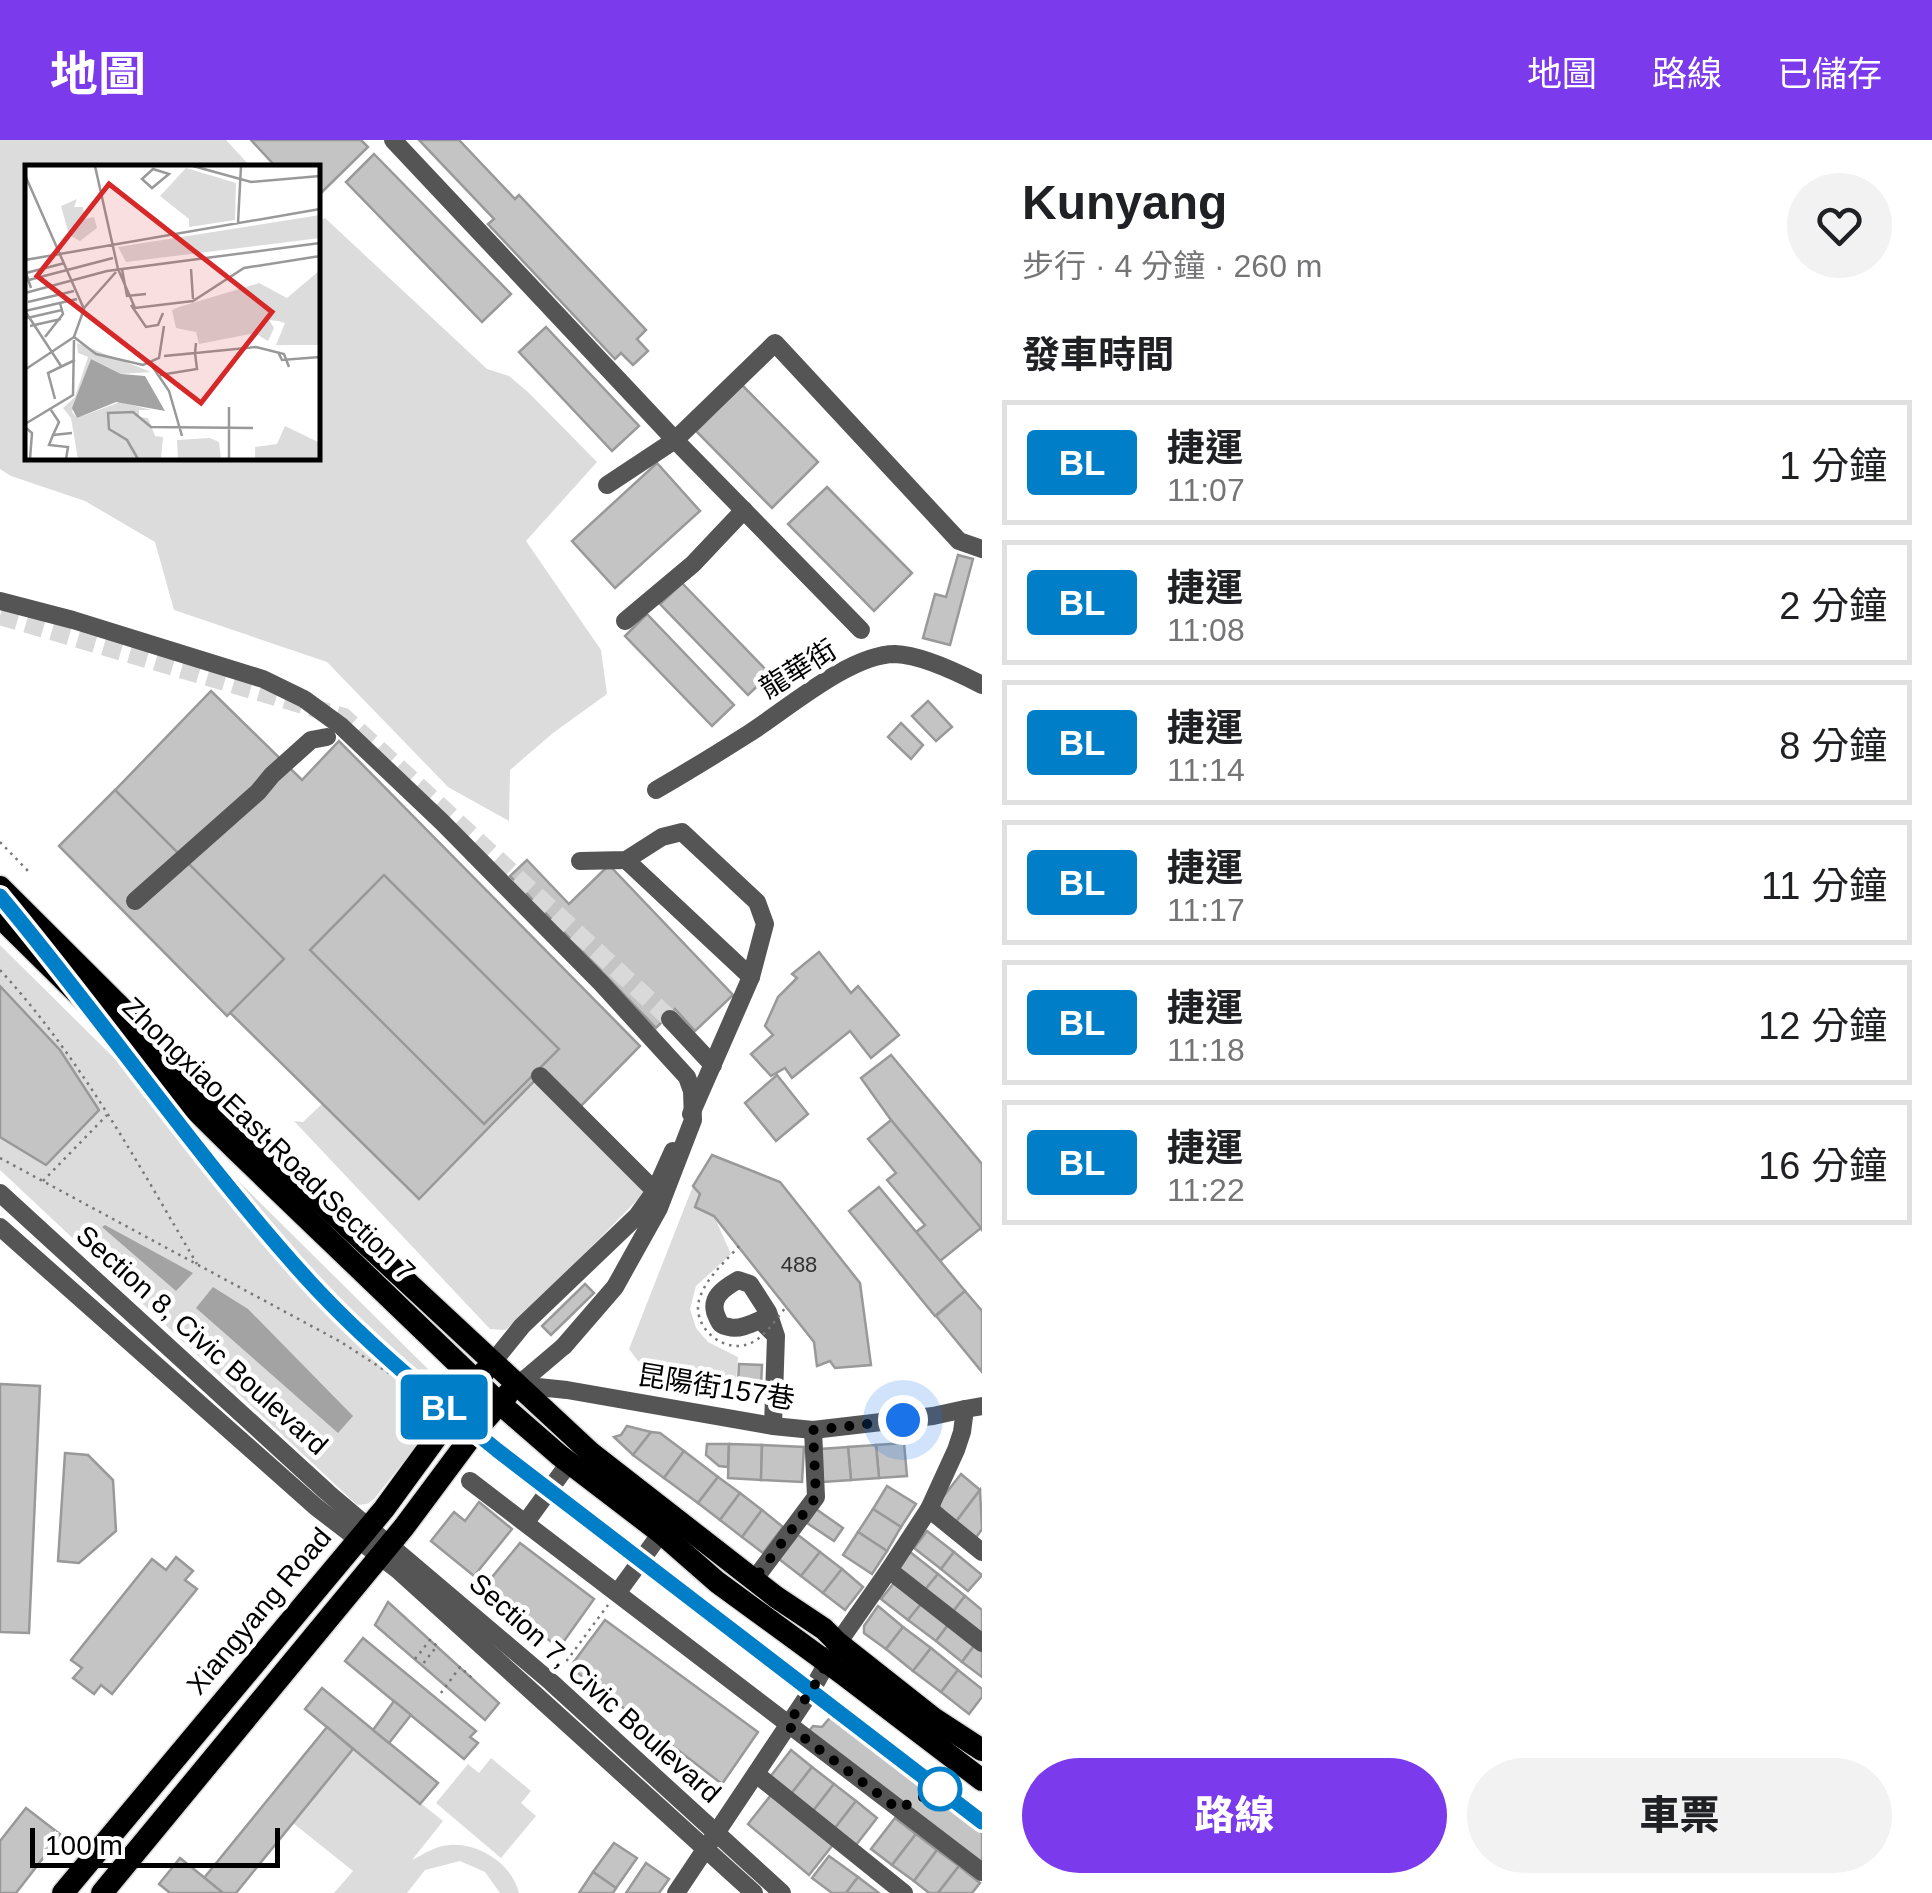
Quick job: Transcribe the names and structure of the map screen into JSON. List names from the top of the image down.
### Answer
{
  "streets": {
    "main road": ["Zhongxiao East Road Section 7", "Xiangyang Road"],
    "street": [
      "龍華街",
      "Section 8, Civic Boulevard",
      "昆陽街157巷",
      "Section 7, Civic Boulevard"
    ]
  },
  "crossings": [
    ["Zhongxiao East Road Section 7", "昆陽街157巷"],
    ["Zhongxiao East Road Section 7", "Xiangyang Road"],
    ["Section 8, Civic Boulevard", "Xiangyang Road"],
    ["Section 8, Civic Boulevard", "Section 7, Civic Boulevard"],
    ["昆陽街157巷", "Xiangyang Road"],
    ["Xiangyang Road", "Section 7, Civic Boulevard"]
  ],
  "lines": ["metro line BL"],
  "house_numbers": ["488"],
  "scale_bar": "100 m",
  "page": {
    "header": "地圖",
    "nav": ["地圖", "路線", "已儲存"],
    "on_map": "BL",
    "heading": [
      ["Kunyang", "步行 · 4 分鐘 · 260 m"],
      "發車時間"
    ],
    "list": [
      {
        "mark": "BL",
        "name": "捷運",
        "note": "11:07",
        "value": "1 分鐘"
      },
      {
        "mark": "BL",
        "name": "捷運",
        "note": "11:08",
        "value": "2 分鐘"
      },
      {
        "mark": "BL",
        "name": "捷運",
        "note": "11:14",
        "value": "8 分鐘"
      },
      {
        "mark": "BL",
        "name": "捷運",
        "note": "11:17",
        "value": "11 分鐘"
      },
      {
        "mark": "BL",
        "name": "捷運",
        "note": "11:18",
        "value": "12 分鐘"
      },
      {
        "mark": "BL",
        "name": "捷運",
        "note": "11:22",
        "value": "16 分鐘"
      }
    ],
    "buttons": ["路線", "車票"],
    "scale": "100 m"
  }
}
